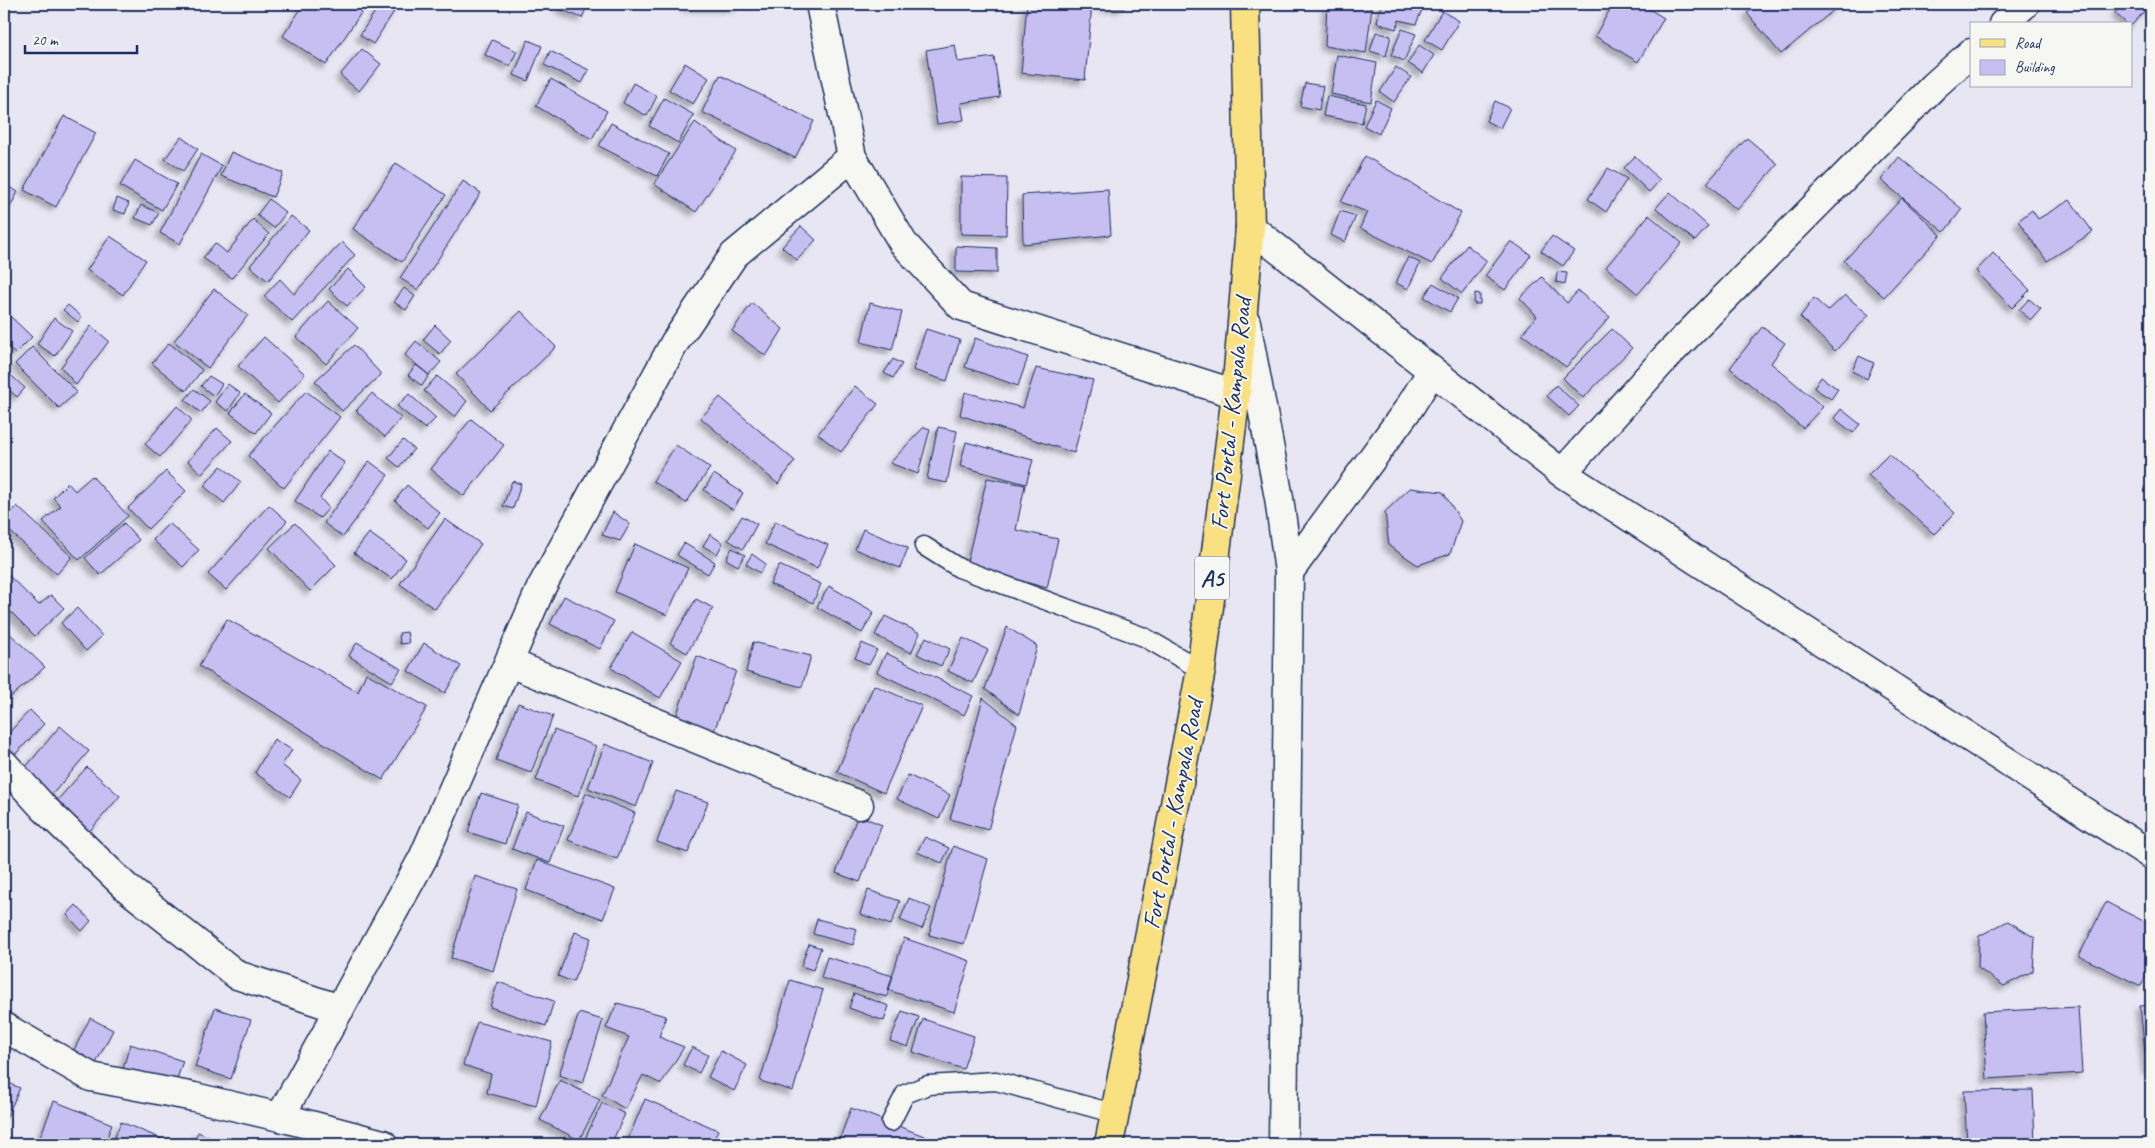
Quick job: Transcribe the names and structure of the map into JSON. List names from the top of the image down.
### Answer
{
  "streets": {
    "main road": ["Fort Portal - Kampala Road", "A5"]
  },
  "legend": ["Road", "Building"],
  "scale_bar": "20 m"
}
